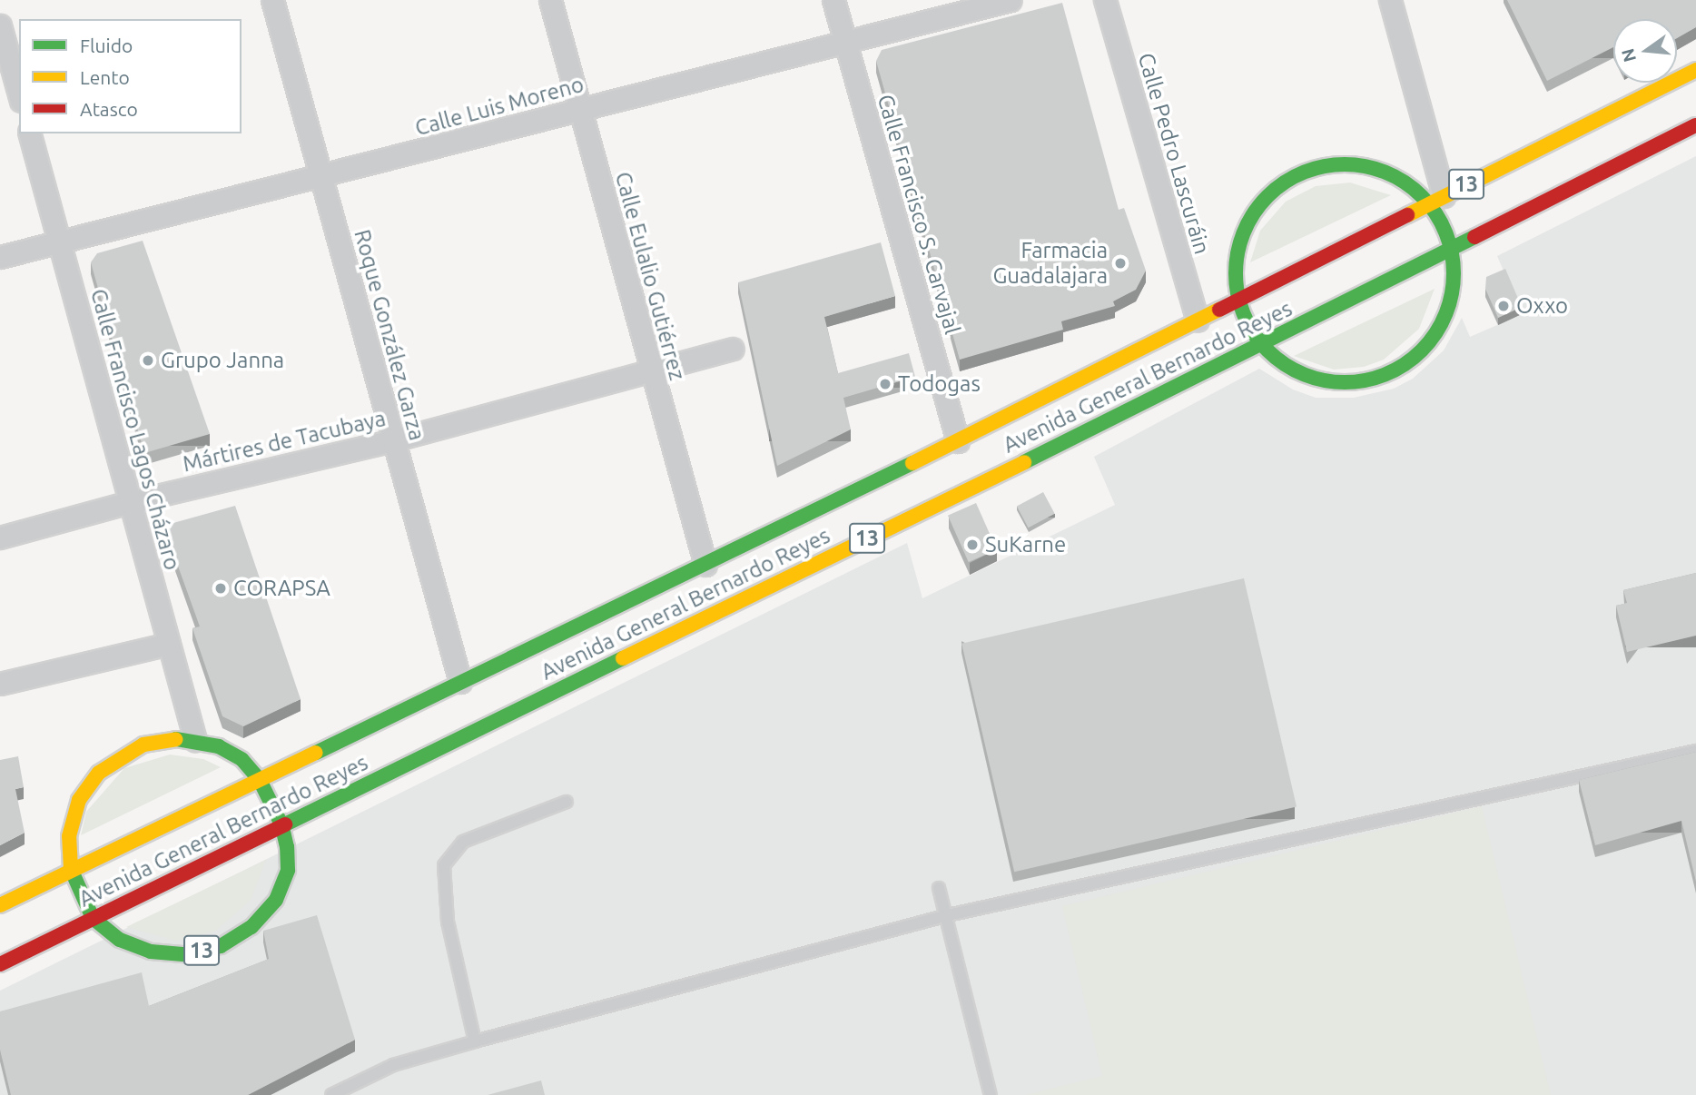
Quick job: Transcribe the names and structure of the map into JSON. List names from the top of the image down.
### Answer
{
  "streets": {
    "main road": ["13", "Avenida General Bernardo Reyes"],
    "street": [
      "Calle Luis Moreno",
      "Calle Pedro Lascuráin",
      "Calle Francisco S. Carvajal",
      "Calle Eulalio Gutiérrez",
      "Roque González Garza",
      "Calle Francisco Lagos Cházaro",
      "Mártires de Tacubaya"
    ]
  },
  "crossings": [
    ["Calle Luis Moreno", "Calle Francisco S. Carvajal"],
    ["Calle Luis Moreno", "Calle Eulalio Gutiérrez"],
    ["Calle Luis Moreno", "Roque González Garza"],
    ["Calle Luis Moreno", "Calle Francisco Lagos Cházaro"],
    ["Calle Pedro Lascuráin", "Avenida General Bernardo Reyes"],
    ["13", "Avenida General Bernardo Reyes"],
    ["13", "Calle Francisco Lagos Cházaro"],
    ["Calle Francisco S. Carvajal", "Avenida General Bernardo Reyes"],
    ["Calle Eulalio Gutiérrez", "Avenida General Bernardo Reyes"],
    ["Calle Eulalio Gutiérrez", "Mártires de Tacubaya"],
    ["Roque González Garza", "Avenida General Bernardo Reyes"],
    ["Roque González Garza", "Mártires de Tacubaya"],
    ["Calle Francisco Lagos Cházaro", "Mártires de Tacubaya"]
  ],
  "places": [
    "Farmacia Guadalajara",
    "Oxxo",
    "Grupo Janna",
    "Todogas",
    "SuKarne",
    "CORAPSA"
  ],
  "legend": ["Fluido", "Lento", "Atasco"],
  "north": "left"
}
